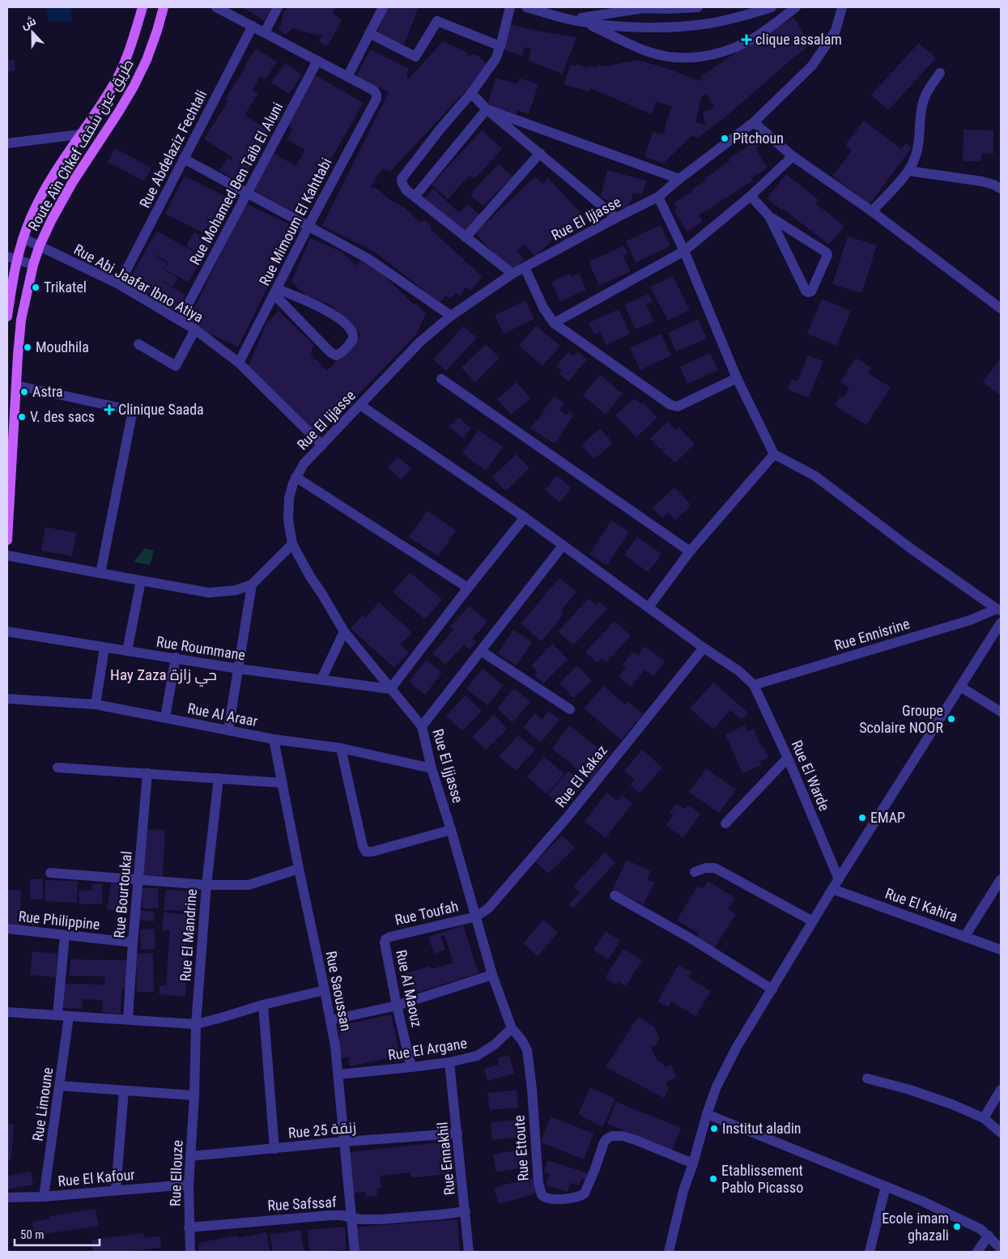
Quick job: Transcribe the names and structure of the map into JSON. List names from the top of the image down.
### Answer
{
  "streets": {
    "main road": ["Route Aïn Chkef طريق عين شقف"],
    "street": [
      "Rue Abdelaziz Fechtali",
      "Rue Mohamed Ben Taib El Aluni",
      "Rue El Ijjasse",
      "Rue Mimoum El Kahttabi",
      "Rue Abi Jaafar Ibno Atiya",
      "Rue Ennisrine",
      "Rue Roummane",
      "Rue Al Araar",
      "Rue El Warde",
      "Rue El Kakaz",
      "Rue Bourtoukal",
      "Rue El Kahira",
      "Rue Toufah",
      "Rue Philippine",
      "Rue El Mandrine",
      "Rue Al Maouz",
      "Rue Saoussan",
      "Rue El Argane",
      "Rue Limoune",
      "Rue 25 زنقة",
      "Rue Ettoute",
      "Rue Ennakhil",
      "Rue Ellouze",
      "Rue El Kafour",
      "Rue Safssaf"
    ]
  },
  "crossings": [
    ["Route Aïn Chkef طريق عين شقف", "Rue Abi Jaafar Ibno Atiya"],
    ["Rue Abdelaziz Fechtali", "Rue Abi Jaafar Ibno Atiya"],
    ["Rue Mohamed Ben Taib El Aluni", "Rue Abi Jaafar Ibno Atiya"],
    ["Rue El Ijjasse", "Rue Abi Jaafar Ibno Atiya"],
    ["Rue El Ijjasse", "Rue Roummane"],
    ["Rue El Ijjasse", "Rue Al Araar"],
    ["Rue El Ijjasse", "Rue El Kakaz"],
    ["Rue El Ijjasse", "Rue Toufah"],
    ["Rue El Ijjasse", "Rue El Argane"],
    ["Rue El Ijjasse", "Rue Ettoute"],
    ["Rue Mimoum El Kahttabi", "Rue Abi Jaafar Ibno Atiya"],
    ["Rue Ennisrine", "Rue El Warde"],
    ["Rue Al Araar", "Rue Saoussan"],
    ["Rue El Kakaz", "Rue Toufah"],
    ["Rue Bourtoukal", "Rue Philippine"],
    ["Rue Toufah", "Rue Al Maouz"],
    ["Rue El Mandrine", "Rue Ellouze"],
    ["Rue Al Maouz", "Rue El Argane"],
    ["Rue Saoussan", "Rue El Argane"],
    ["Rue Saoussan", "Rue 25 زنقة"],
    ["Rue Saoussan", "Rue Safssaf"],
    ["Rue El Argane", "Rue Ettoute"],
    ["Rue El Argane", "Rue Ennakhil"],
    ["Rue Limoune", "Rue El Kafour"],
    ["Rue 25 زنقة", "Rue Ennakhil"],
    ["Rue 25 زنقة", "Rue Ellouze"],
    ["Rue Ennakhil", "Rue Safssaf"],
    ["Rue Ellouze", "Rue El Kafour"],
    ["Rue Ellouze", "Rue Safssaf"]
  ],
  "districts": ["Hay Zaza حي زازة"],
  "places": {
    "health": ["clique assalam", "Clinique Saada"],
    "other": [
      "Pitchoun",
      "Trikatel",
      "Moudhila",
      "Astra",
      "V. des sacs",
      "Groupe Scolaire NOOR",
      "EMAP",
      "Institut aladin",
      "Etablissement Pablo Picasso",
      "Ecole imam ghazali"
    ]
  },
  "scale_bar": "50 m",
  "north": "top"
}
